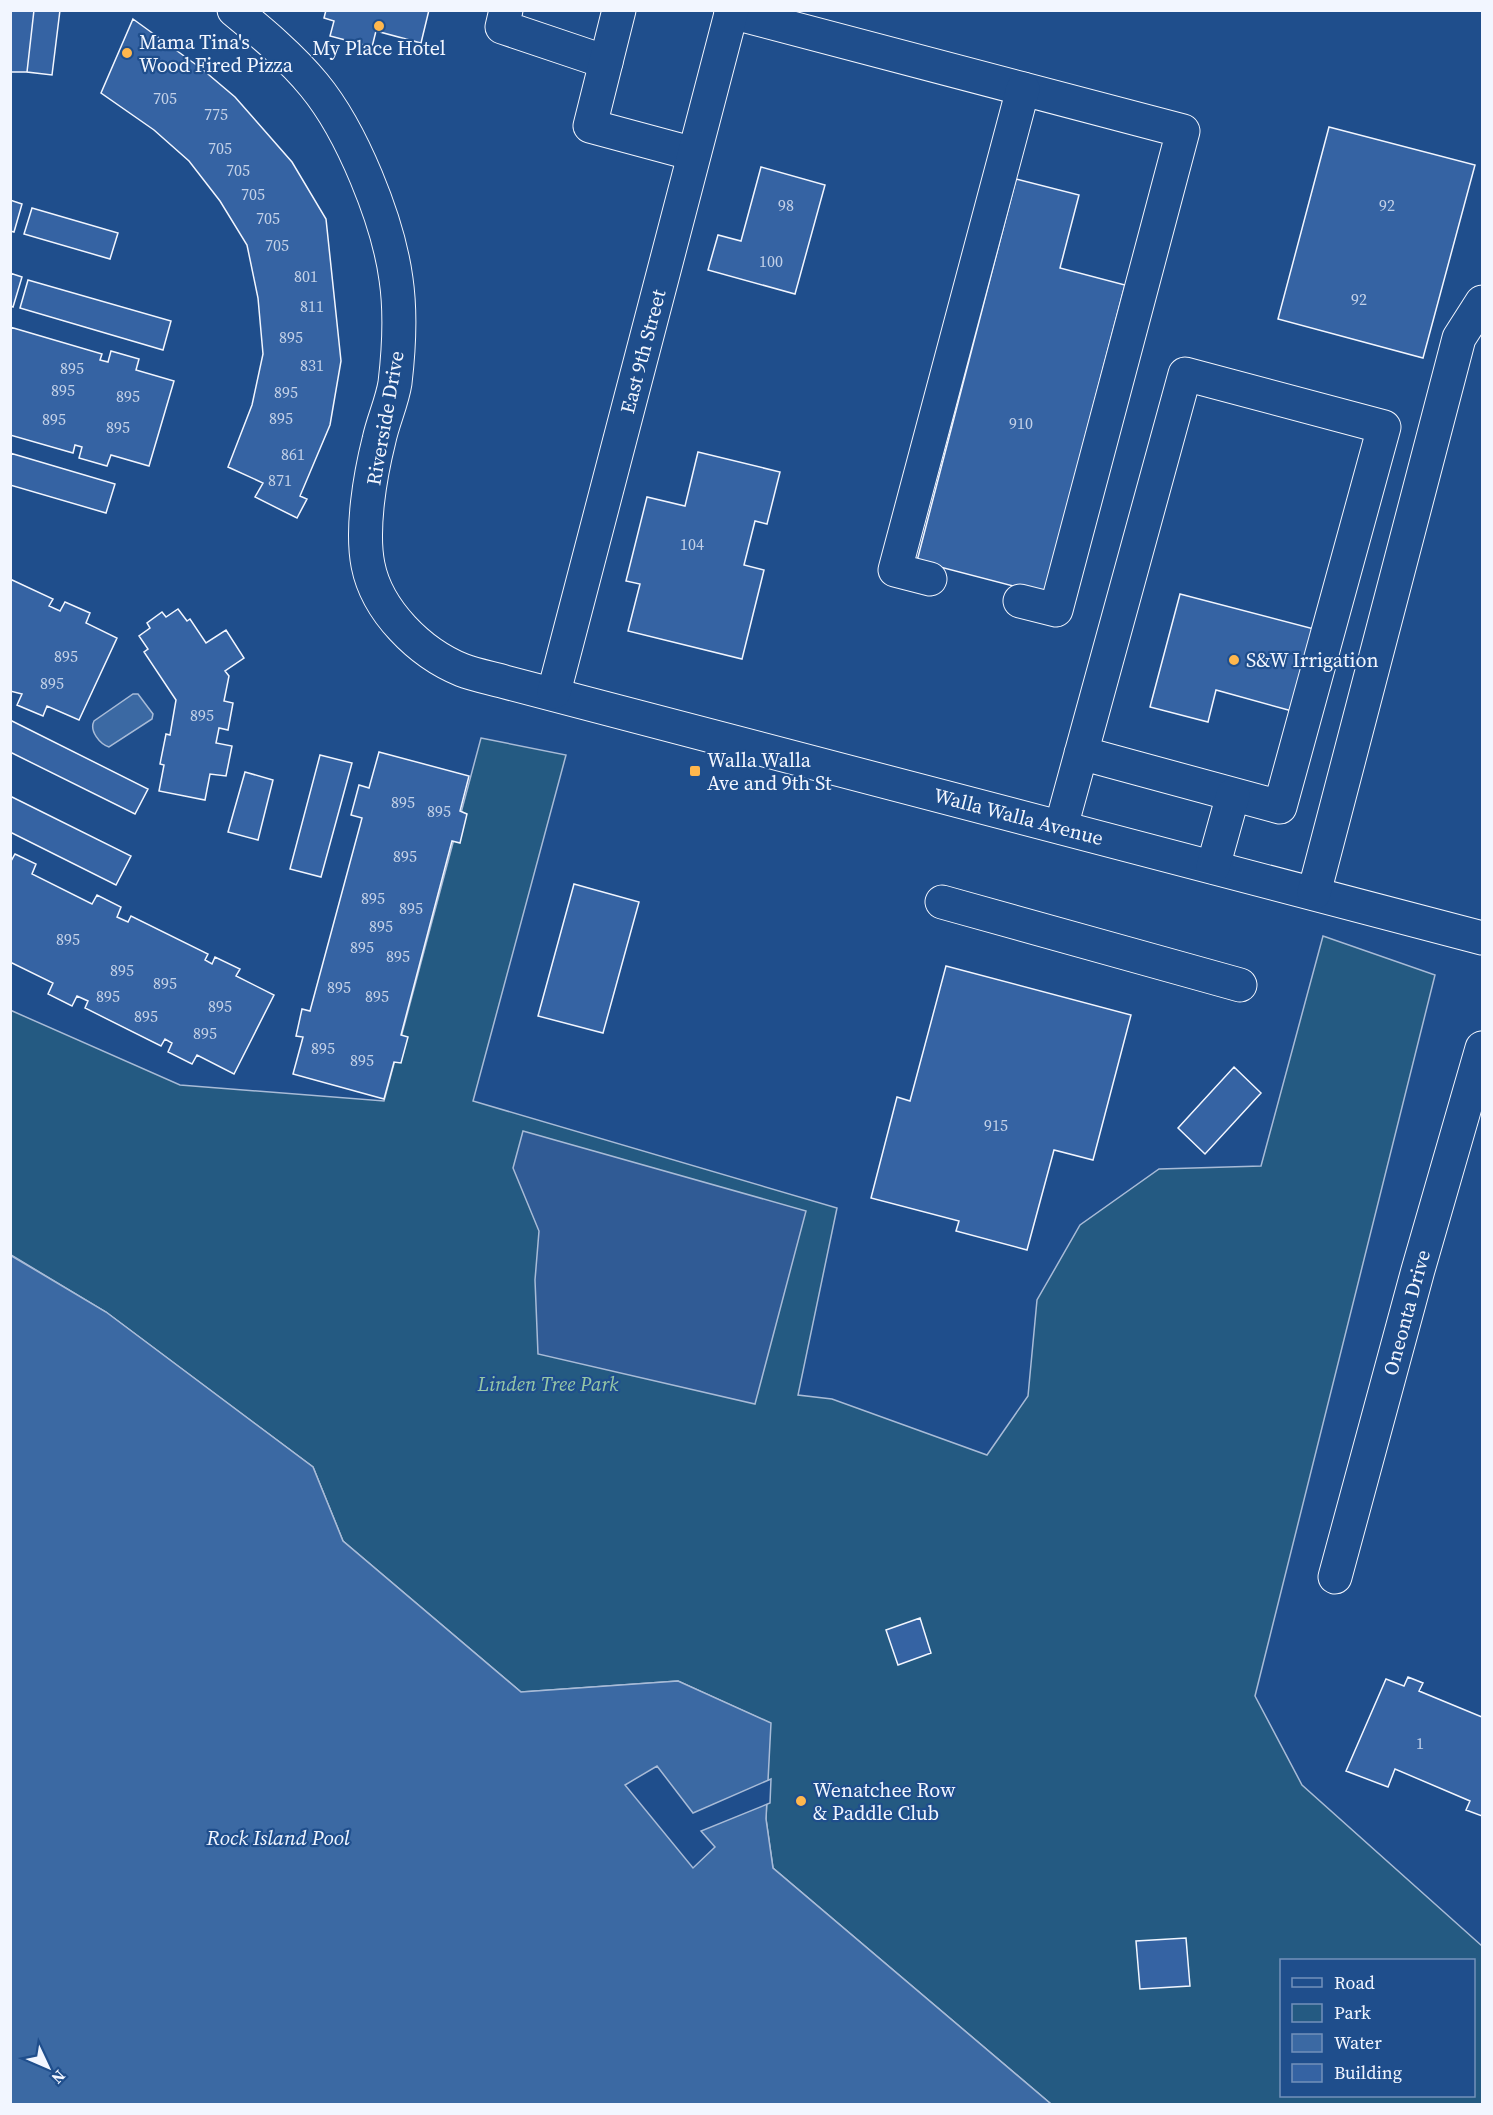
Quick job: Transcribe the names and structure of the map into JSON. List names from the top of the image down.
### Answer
{
  "streets": {
    "street": [
      "East 9th Street",
      "Riverside Drive",
      "Walla Walla Avenue",
      "Oneonta Drive"
    ]
  },
  "crossings": [
    ["East 9th Street", "Riverside Drive"],
    ["East 9th Street", "Walla Walla Avenue"],
    ["Riverside Drive", "Walla Walla Avenue"]
  ],
  "water": ["Rock Island Pool"],
  "parks": ["Linden Tree Park"],
  "places": {
    "other": [
      "My Place Hotel",
      "Mama Tina's Wood Fired Pizza",
      "S&W Irrigation",
      "Wenatchee Row & Paddle Club"
    ],
    "transit": ["Walla Walla Ave and 9th St"]
  },
  "house_numbers": [
    "705",
    "775",
    "705",
    "705",
    "705",
    "98",
    "92",
    "705",
    "705",
    "100",
    "801",
    "92",
    "811",
    "895",
    "831",
    "895",
    "895",
    "895",
    "895",
    "895",
    "895",
    "910",
    "895",
    "861",
    "871",
    "104",
    "895",
    "895",
    "895",
    "895",
    "895",
    "895",
    "895",
    "895",
    "895",
    "895",
    "895",
    "895",
    "895",
    "895",
    "895",
    "895",
    "895",
    "895",
    "895",
    "895",
    "895",
    "895",
    "915",
    "1"
  ],
  "legend": [
    "Road",
    "Park",
    "Water",
    "Building"
  ],
  "north": "bottom right"
}
